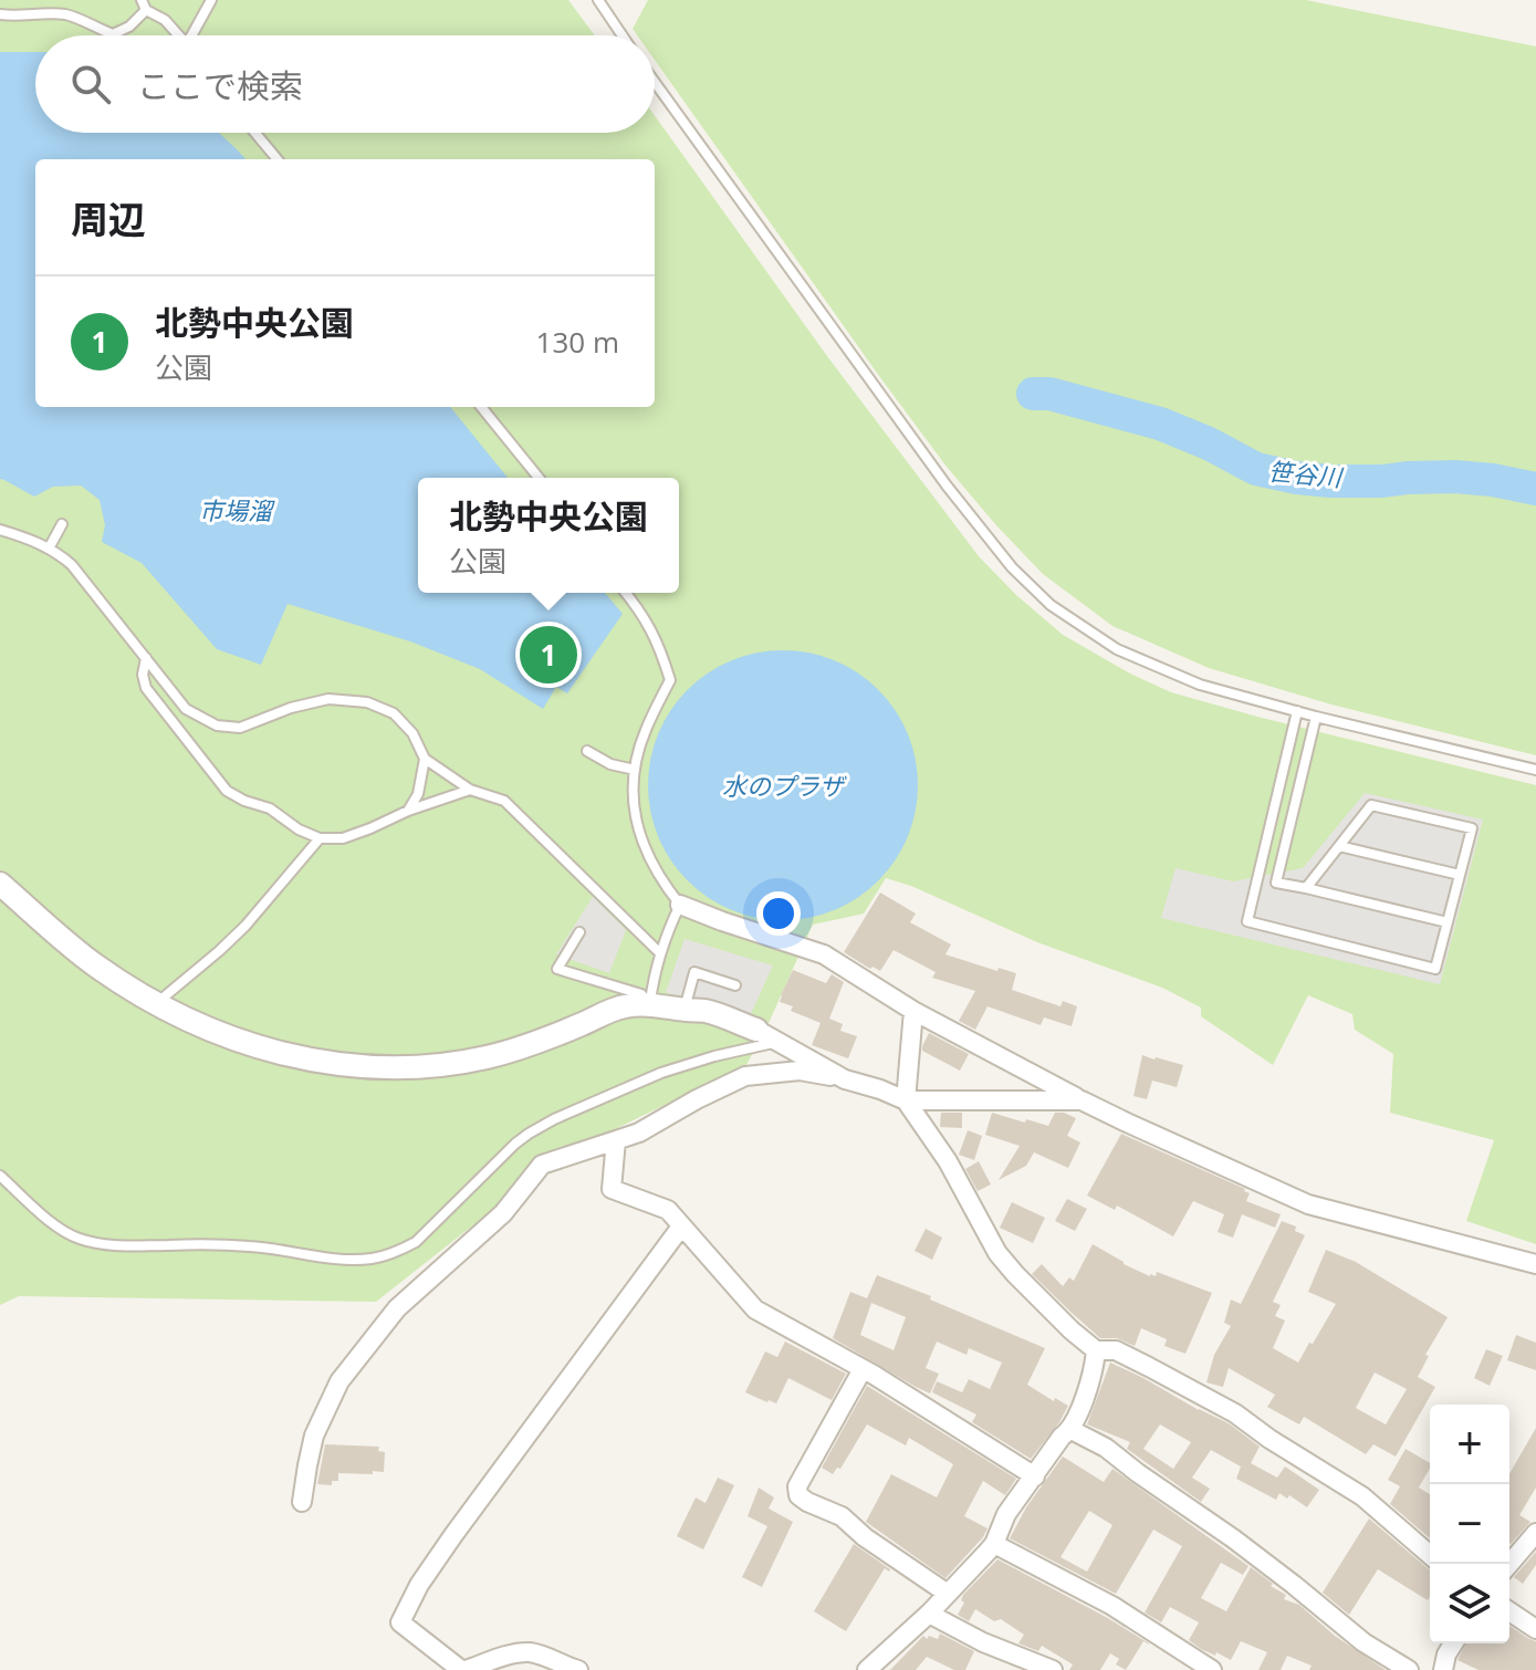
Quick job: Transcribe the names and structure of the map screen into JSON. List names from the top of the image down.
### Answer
{
  "water": ["笹谷川", "市場溜", "水のプラザ"],
  "page": {
    "search": "ここで検索",
    "heading": "周辺",
    "list": [
      {
        "mark": "1",
        "name": "北勢中央公園",
        "note": "公園",
        "value": "130 m"
      }
    ],
    "popup": ["北勢中央公園", "公園"],
    "pins": "1",
    "map_buttons": ["+", "−"]
  }
}
